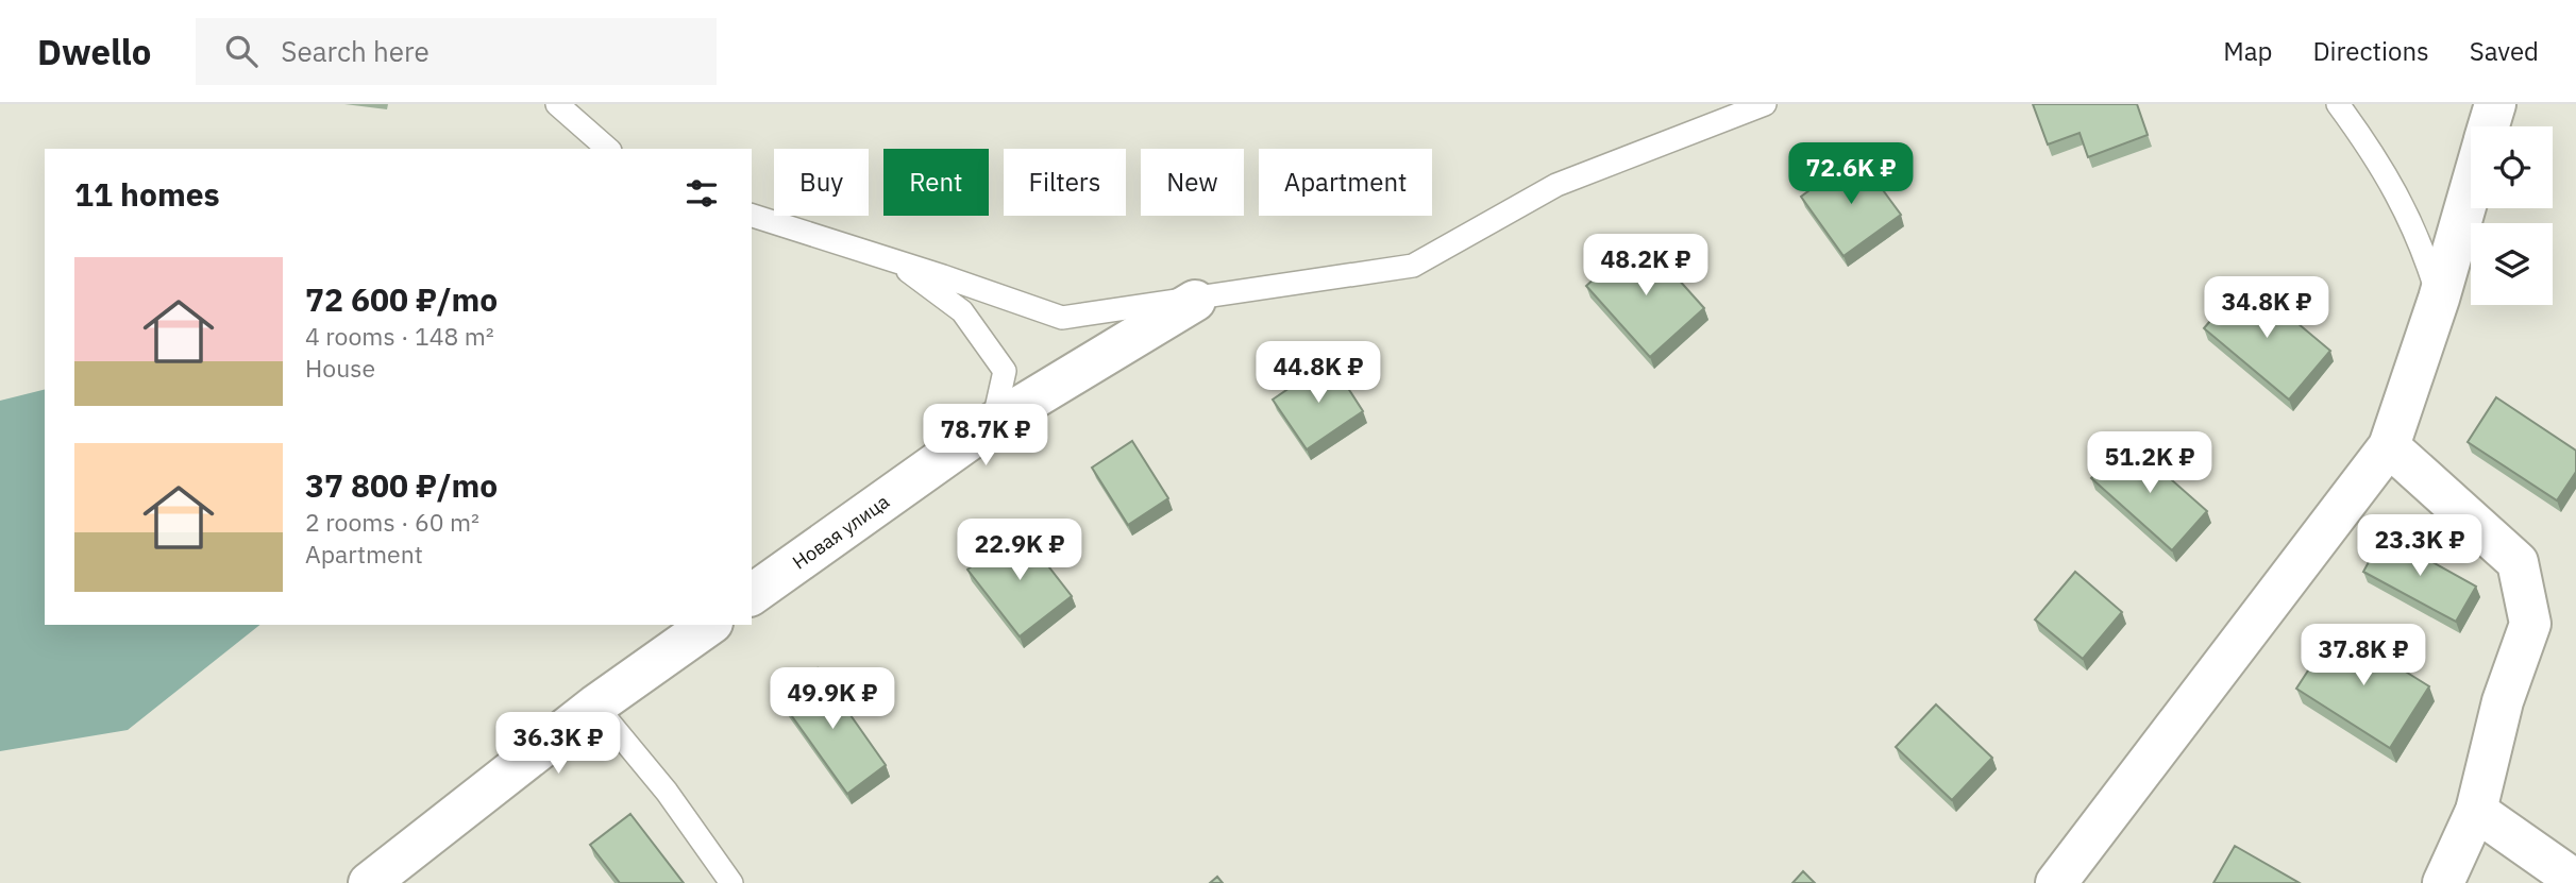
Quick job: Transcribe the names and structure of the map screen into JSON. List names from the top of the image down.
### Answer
{
  "streets": {
    "street": ["Новая улица"]
  },
  "page": {
    "header": "Dwello",
    "search": "Search here",
    "nav": ["Map", "Directions", "Saved"],
    "price": [
      "72.6K ₽",
      "48.2K ₽",
      "34.8K ₽",
      "44.8K ₽",
      "78.7K ₽",
      "51.2K ₽",
      "23.3K ₽",
      "22.9K ₽",
      "37.8K ₽",
      "49.9K ₽",
      "36.3K ₽"
    ],
    "chip": [
      "Buy",
      "Rent",
      "Filters",
      "New",
      "Apartment"
    ],
    "heading": "11 homes",
    "list": [
      {
        "name": "72 600 ₽/mo",
        "note": "4 rooms · 148 m² · House"
      },
      {
        "name": "37 800 ₽/mo",
        "note": "2 rooms · 60 m² · Apartment"
      }
    ]
  }
}
